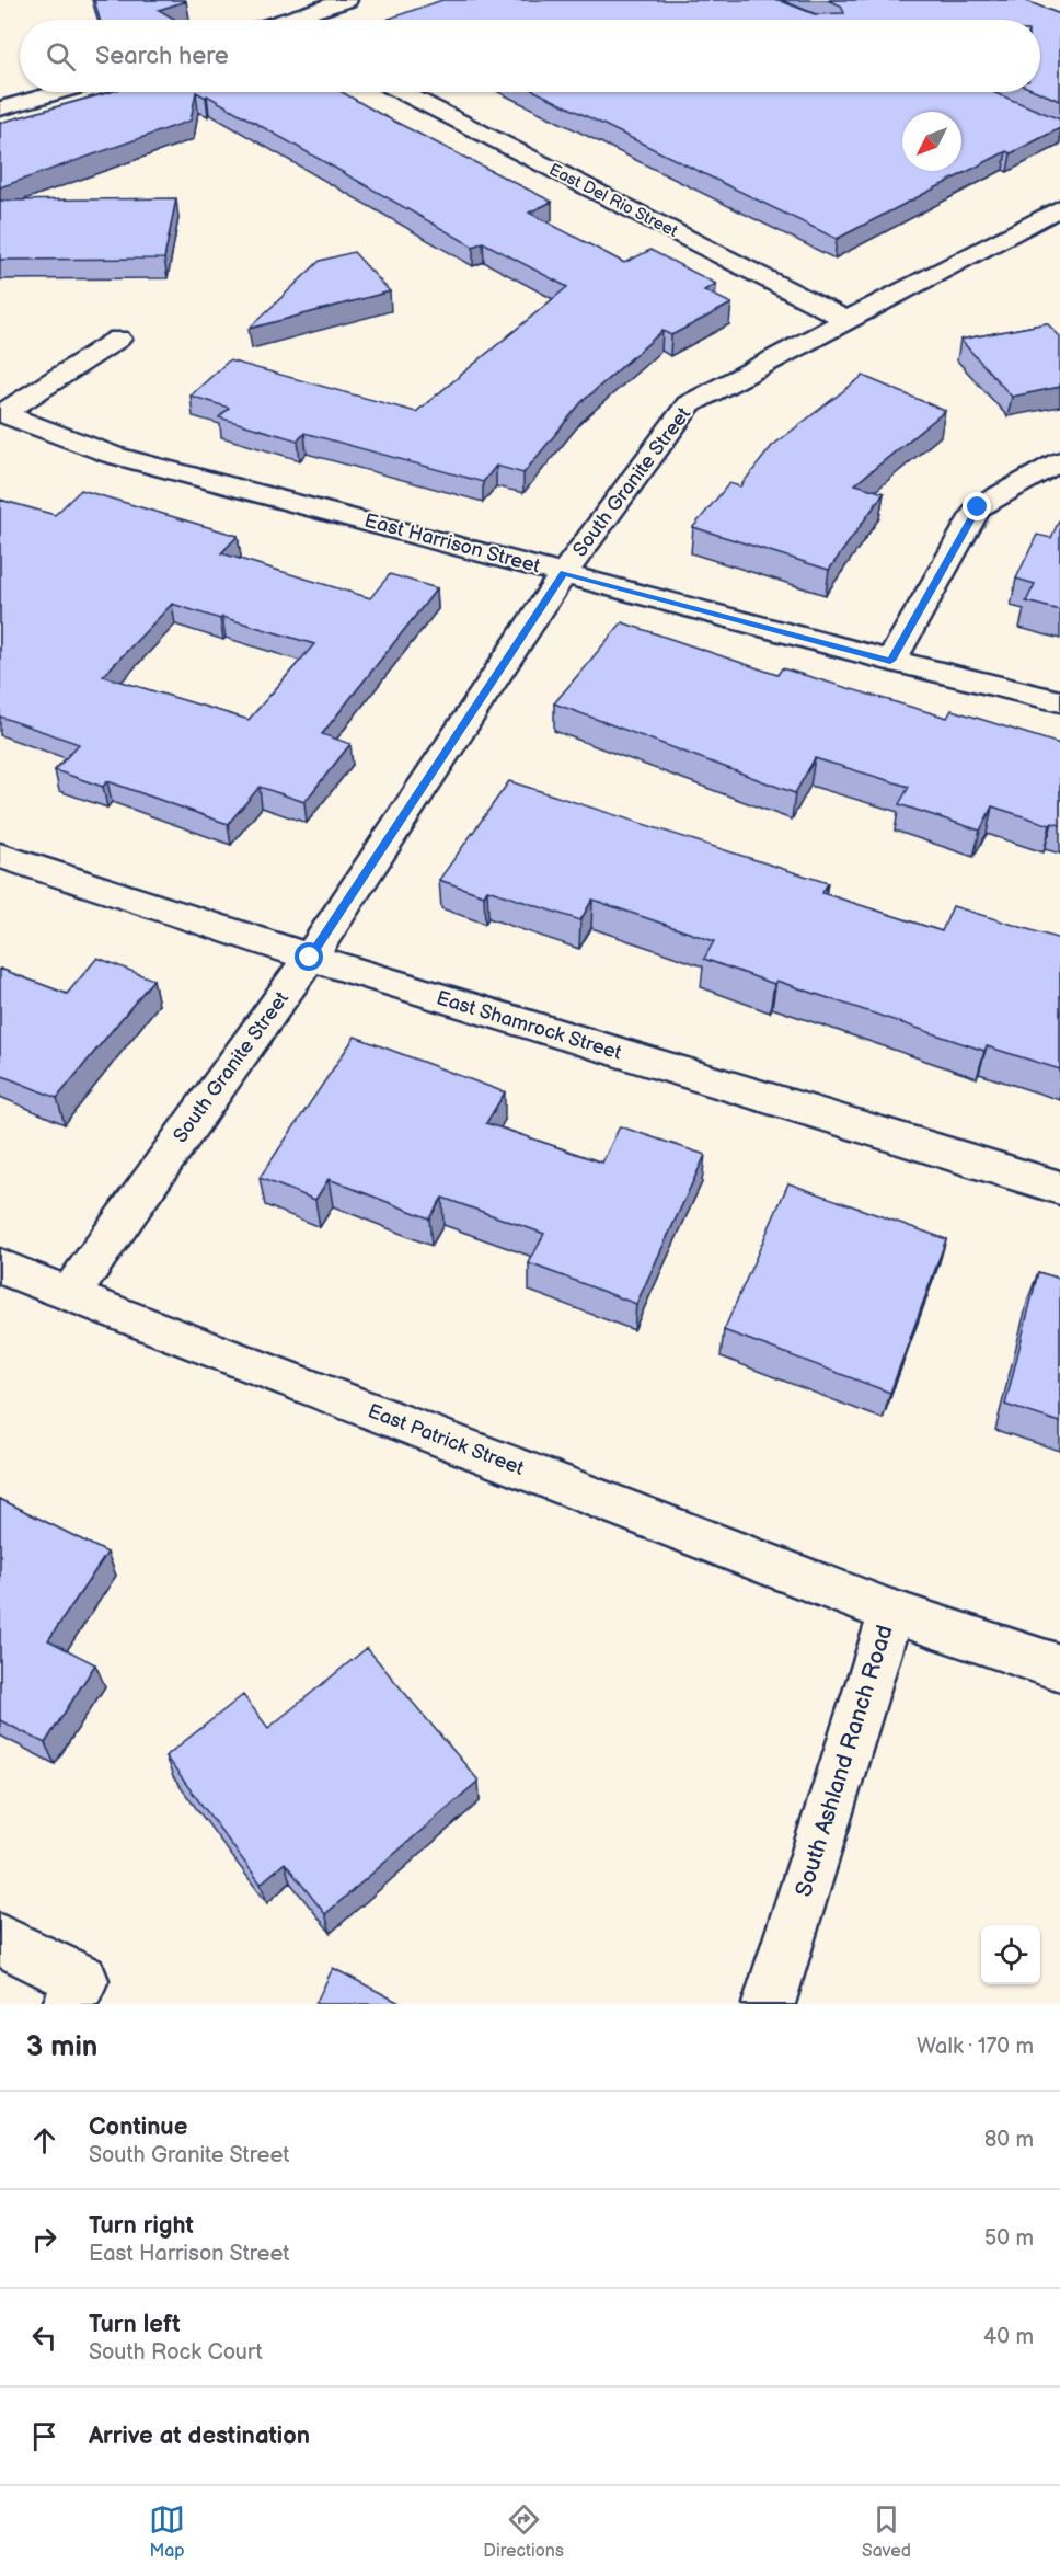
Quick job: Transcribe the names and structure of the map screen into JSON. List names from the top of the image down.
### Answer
{
  "streets": {
    "street": [
      "East Del Rio Street",
      "South Granite Street",
      "East Harrison Street",
      "East Shamrock Street",
      "East Patrick Street",
      "South Ashland Ranch Road"
    ]
  },
  "crossings": [
    ["East Del Rio Street", "South Granite Street"],
    ["South Granite Street", "East Harrison Street"],
    ["South Granite Street", "East Shamrock Street"],
    ["South Granite Street", "East Patrick Street"],
    ["East Patrick Street", "South Ashland Ranch Road"]
  ],
  "north": "bottom left",
  "page": {
    "search": "Search here",
    "heading": ["3 min", "Walk · 170 m"],
    "list": [
      ["Continue", "South Granite Street", "80 m"],
      ["Turn right", "East Harrison Street", "50 m"],
      ["Turn left", "South Rock Court", "40 m"],
      "Arrive at destination"
    ],
    "nav": ["Map", "Directions", "Saved"]
  }
}
